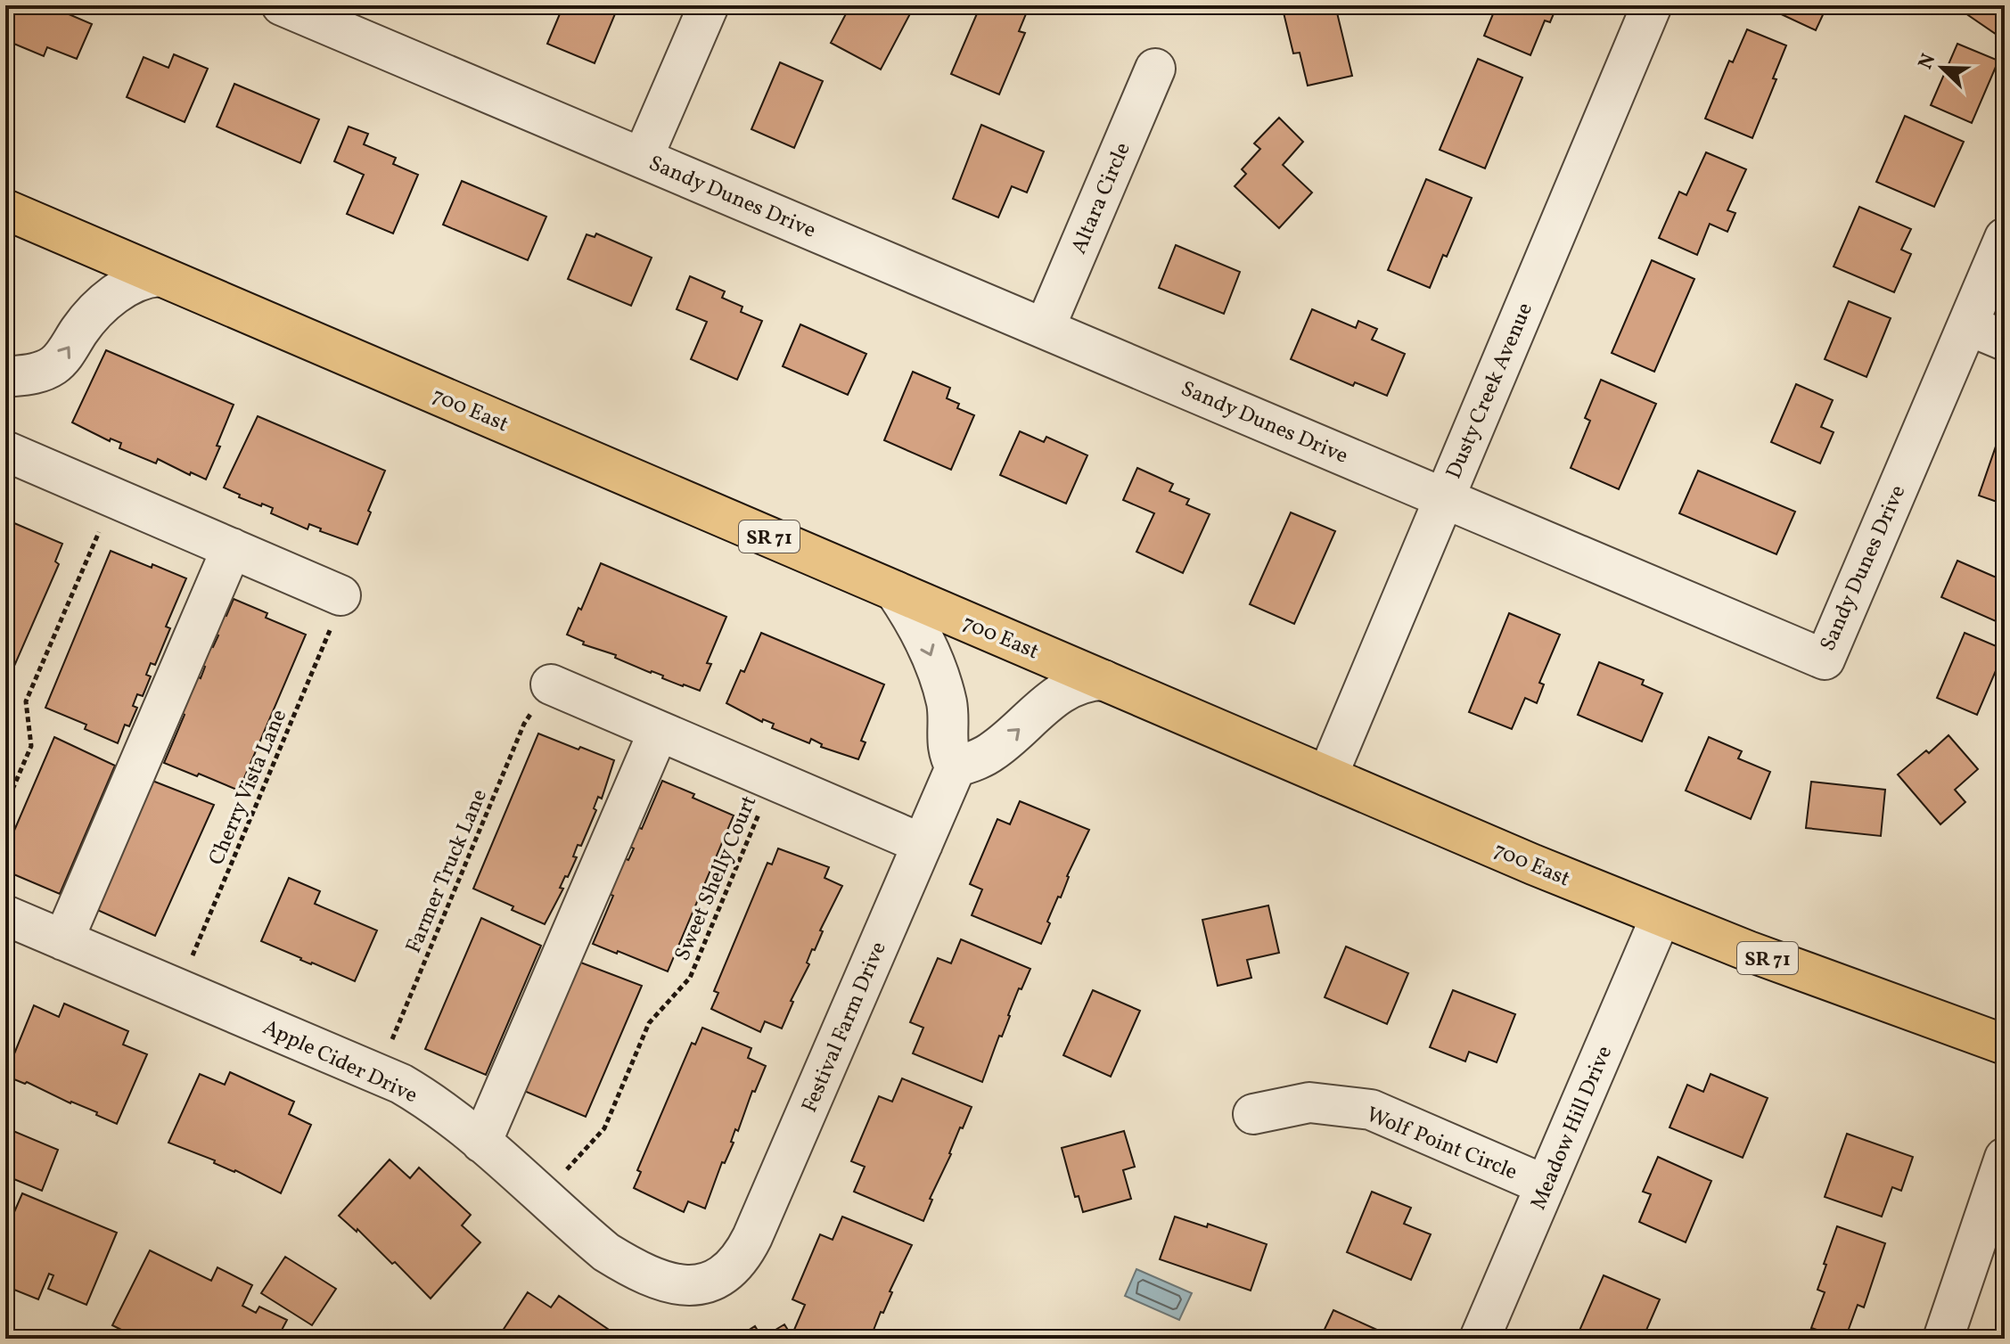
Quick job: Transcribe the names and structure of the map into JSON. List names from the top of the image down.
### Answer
{
  "streets": {
    "main road": ["700 East", "SR 71"],
    "street": [
      "Sandy Dunes Drive",
      "Altara Circle",
      "Dusty Creek Avenue",
      "Festival Farm Drive",
      "Apple Cider Drive",
      "Meadow Hill Drive",
      "Wolf Point Circle"
    ],
    "path": ["Cherry Vista Lane", "Farmer Truck Lane", "Sweet Shelly Court"]
  },
  "crossings": [
    ["Sandy Dunes Drive", "Altara Circle"],
    ["Sandy Dunes Drive", "Dusty Creek Avenue"],
    ["Dusty Creek Avenue", "700 East"],
    ["700 East", "Meadow Hill Drive"],
    ["Cherry Vista Lane", "Apple Cider Drive"],
    ["Farmer Truck Lane", "Apple Cider Drive"],
    ["Sweet Shelly Court", "Apple Cider Drive"],
    ["Festival Farm Drive", "Apple Cider Drive"],
    ["Meadow Hill Drive", "Wolf Point Circle"]
  ],
  "north": "top left"
}
